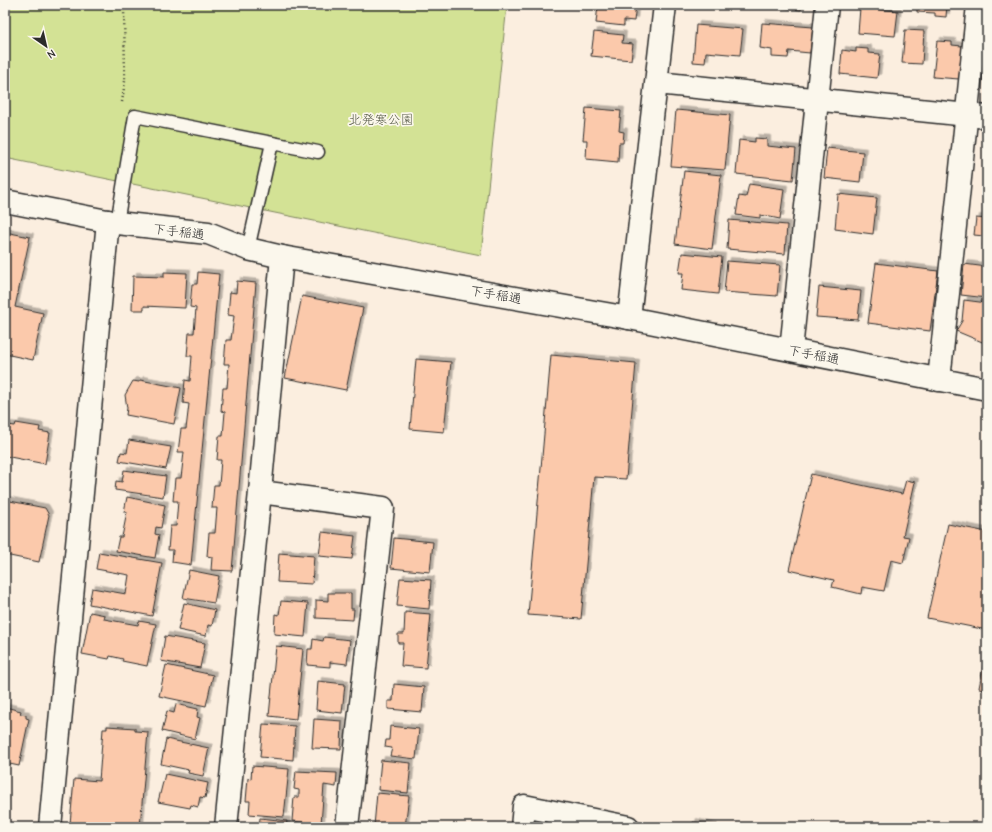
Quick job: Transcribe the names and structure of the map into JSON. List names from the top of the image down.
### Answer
{
  "streets": {
    "street": ["下手稲通"]
  },
  "parks": ["北発寒公園"],
  "north": "bottom right"
}
